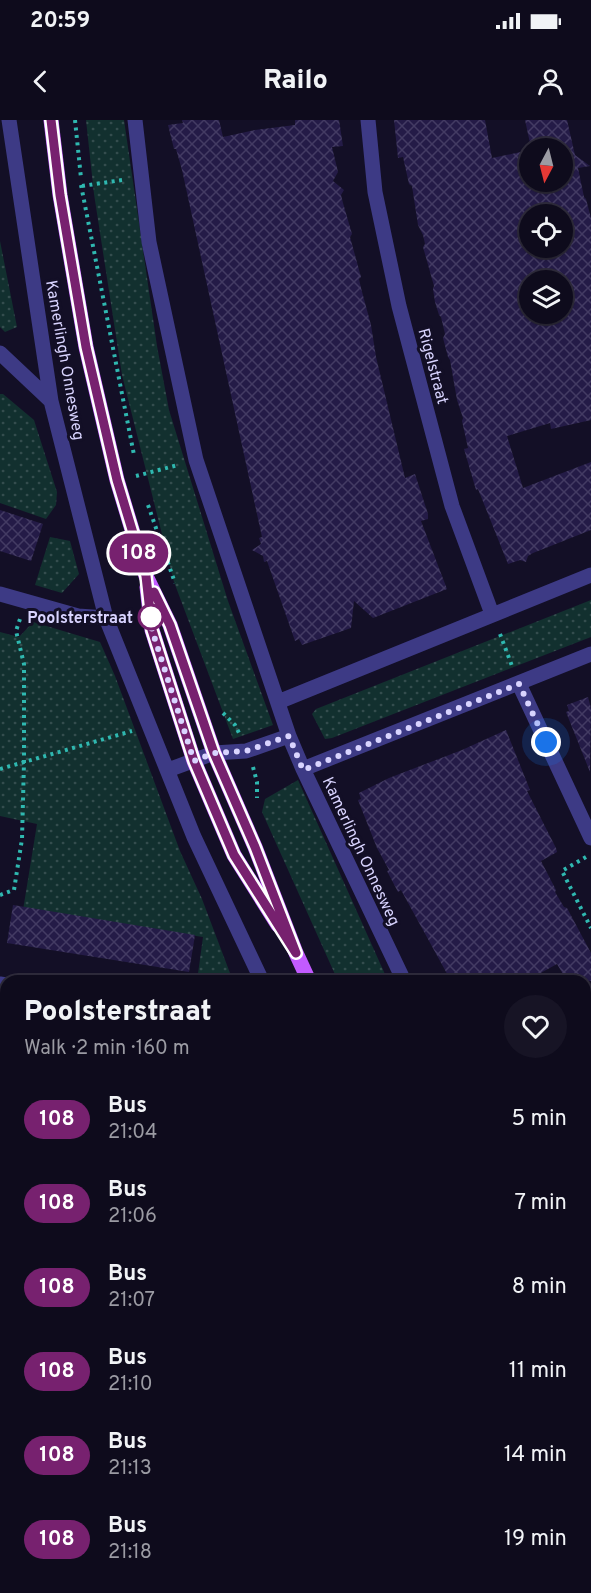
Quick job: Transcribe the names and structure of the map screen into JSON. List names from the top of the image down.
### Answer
{
  "streets": {
    "main road": ["Kamerlingh Onnesweg"],
    "street": ["Rigelstraat"]
  },
  "places": ["Poolsterstraat"],
  "lines": ["bus line 108"],
  "north": "bottom",
  "page": {
    "status": "20:59",
    "header": "Railo",
    "on_map": "108",
    "heading": ["Poolsterstraat", "Walk · 2 min · 160 m"],
    "list": [
      {
        "mark": "108",
        "name": "Bus",
        "note": "21:04",
        "value": "5 min"
      },
      {
        "mark": "108",
        "name": "Bus",
        "note": "21:06",
        "value": "7 min"
      },
      {
        "mark": "108",
        "name": "Bus",
        "note": "21:07",
        "value": "8 min"
      },
      {
        "mark": "108",
        "name": "Bus",
        "note": "21:10",
        "value": "11 min"
      },
      {
        "mark": "108",
        "name": "Bus",
        "note": "21:13",
        "value": "14 min"
      },
      {
        "mark": "108",
        "name": "Bus",
        "note": "21:18",
        "value": "19 min"
      }
    ]
  }
}
